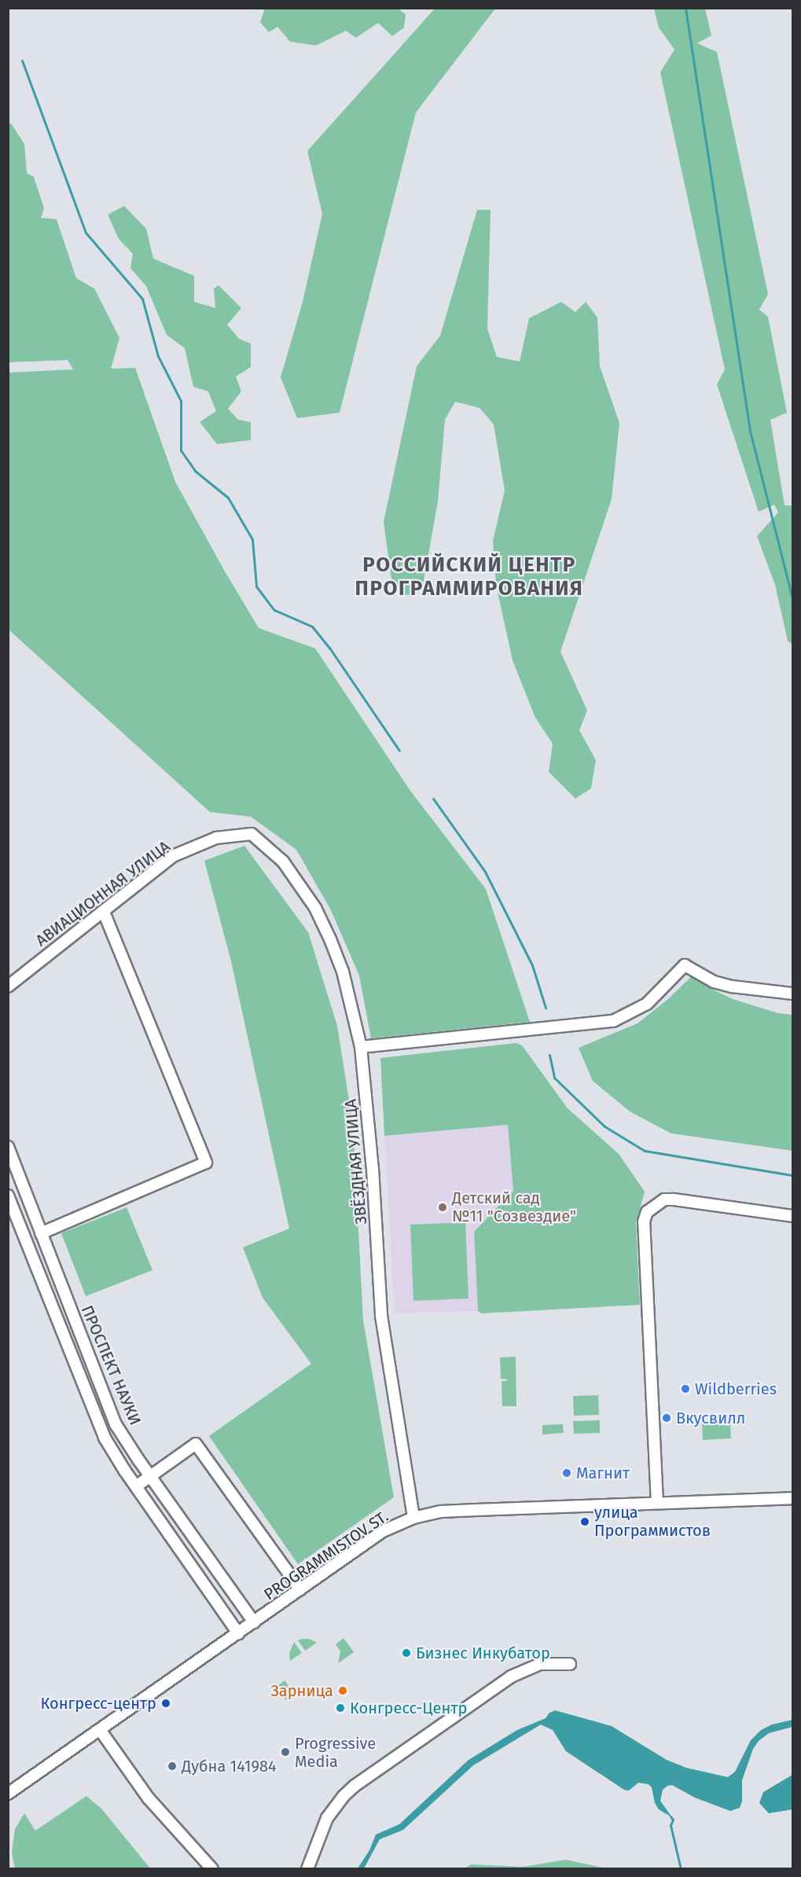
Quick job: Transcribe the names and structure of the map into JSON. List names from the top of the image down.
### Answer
{
  "streets": {
    "street": [
      "АВИАЦИОННАЯ УЛИЦА",
      "ЗВЁЗДНАЯ УЛИЦА",
      "ПРОСПЕКТ НАУКИ",
      "PROGRAMMISTOV ST."
    ]
  },
  "crossings": [
    ["АВИАЦИОННАЯ УЛИЦА", "ЗВЁЗДНАЯ УЛИЦА"],
    ["ЗВЁЗДНАЯ УЛИЦА", "PROGRAMMISTOV ST."],
    ["ПРОСПЕКТ НАУКИ", "PROGRAMMISTOV ST."]
  ],
  "districts": ["РОССИЙСКИЙ ЦЕНТР ПРОГРАММИРОВАНИЯ"],
  "places": [
    "Детский сад №11 \"Созвездие\"",
    "Wildberries",
    "Вкусвилл",
    "Магнит",
    "улица Программистов",
    "Бизнес Инкубатор",
    "Зарница",
    "Конгресс-центр",
    "Конгресс-Центр",
    "Progressive Media",
    "Дубна 141984"
  ]
}
